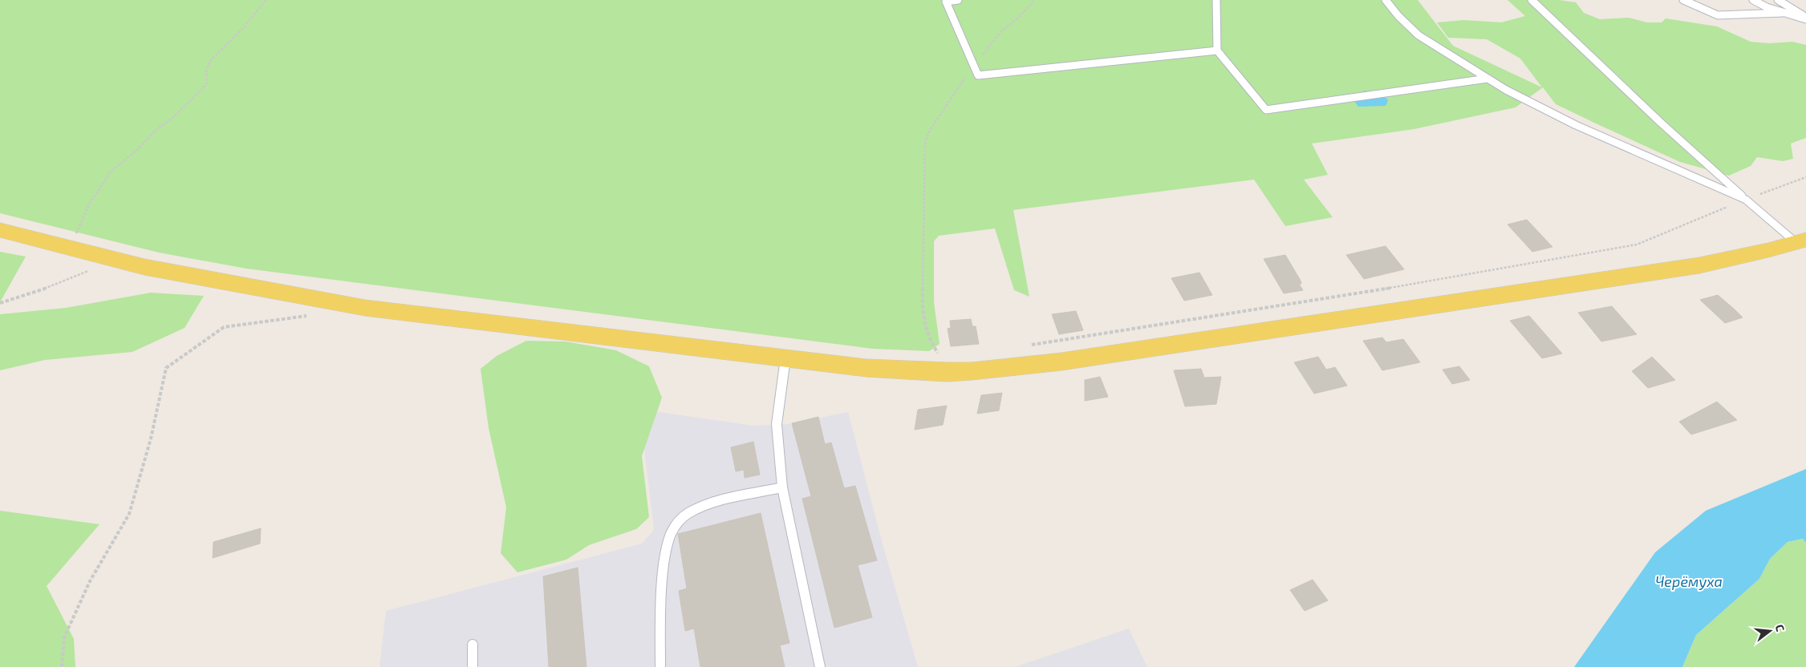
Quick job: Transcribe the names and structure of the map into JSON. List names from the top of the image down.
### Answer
{
  "water": ["Черёмуха"],
  "north": "right"
}
